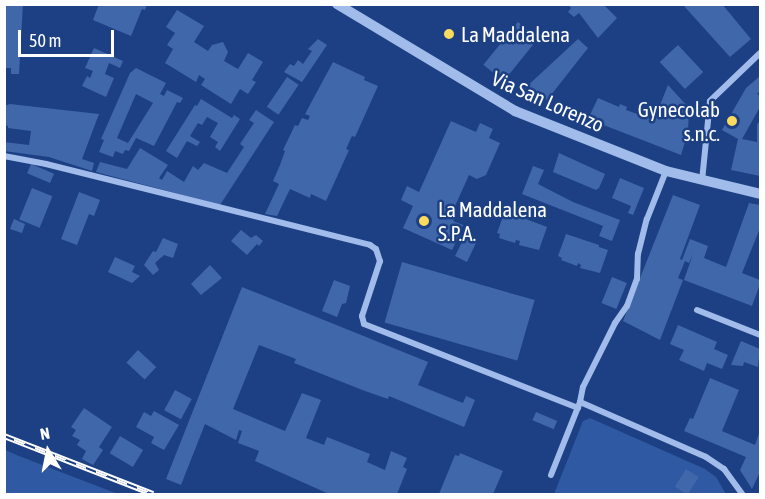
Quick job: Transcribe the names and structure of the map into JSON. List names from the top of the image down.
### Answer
{
  "streets": {
    "street": ["Via San Lorenzo"]
  },
  "places": ["La Maddalena", "Gynecolab s.n.c.", "La Maddalena S.P.A."],
  "scale_bar": "50 m",
  "north": "top"
}
